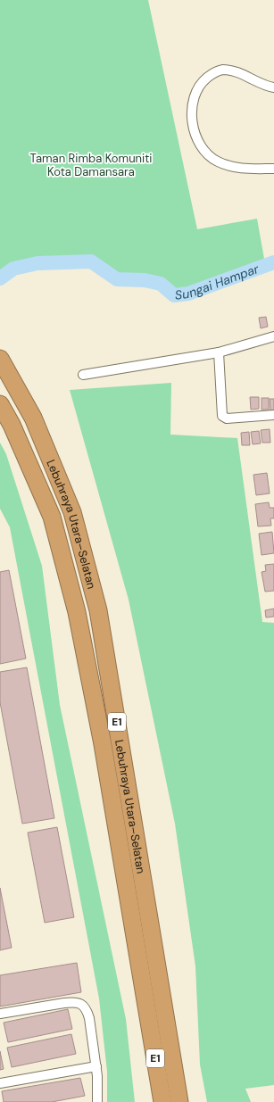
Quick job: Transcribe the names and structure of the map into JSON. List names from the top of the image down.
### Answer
{
  "streets": {
    "highway": ["Lebuhraya Utara–Selatan", "E1"]
  },
  "water": ["Sungai Hampar"],
  "parks": ["Taman Rimba Komuniti Kota Damansara"]
}
